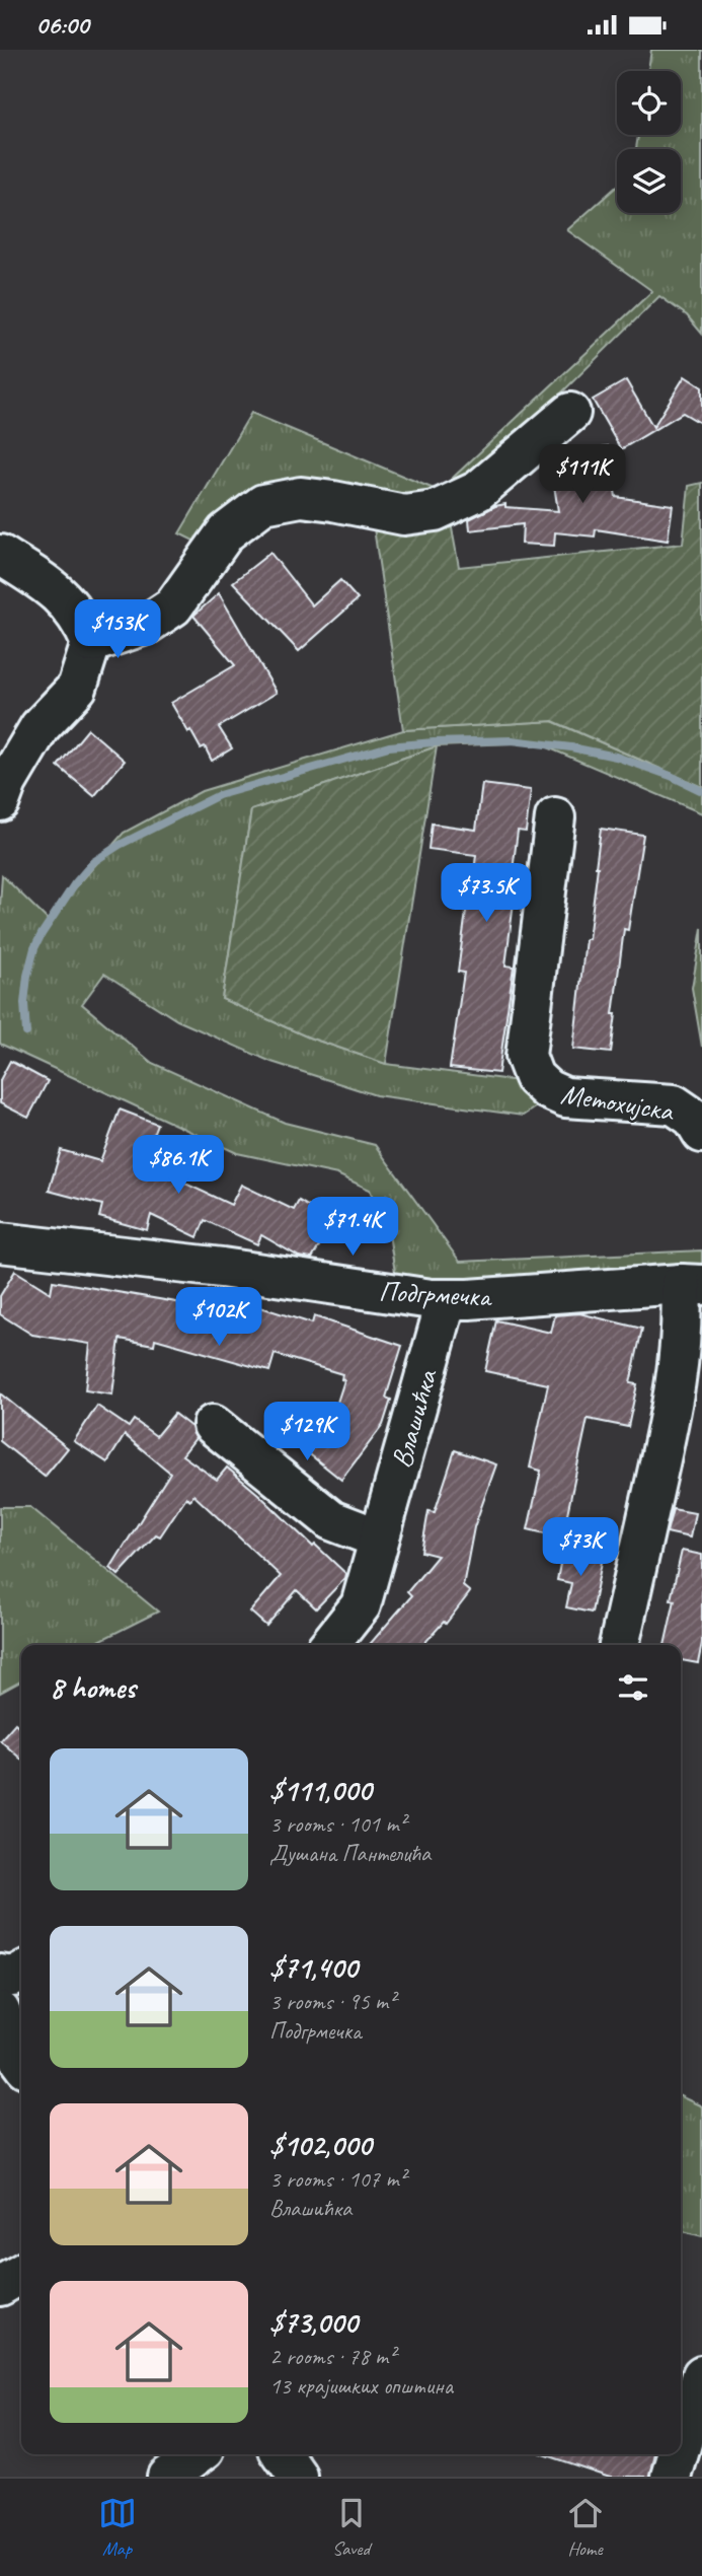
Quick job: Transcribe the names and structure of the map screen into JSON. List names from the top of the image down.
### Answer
{
  "streets": {
    "street": ["Метохијска", "Подгрмечка", "Влашићка"]
  },
  "crossings": [
    ["Подгрмечка", "Влашићка"]
  ],
  "page": {
    "status": "06:00",
    "price": [
      "$111K",
      "$153K",
      "$73.5K",
      "$86.1K",
      "$71.4K",
      "$102K",
      "$129K",
      "$73K"
    ],
    "heading": "8 homes",
    "list": [
      {
        "name": "$111,000",
        "note": "3 rooms · 101 m² · Душана Пантелића"
      },
      {
        "name": "$71,400",
        "note": "3 rooms · 95 m² · Подгрмечка"
      },
      {
        "name": "$102,000",
        "note": "3 rooms · 107 m² · Влашићка"
      },
      {
        "name": "$73,000",
        "note": "2 rooms · 78 m² · 13 крајишких општина"
      }
    ],
    "tabs": ["Map", "Saved", "Home"]
  }
}
